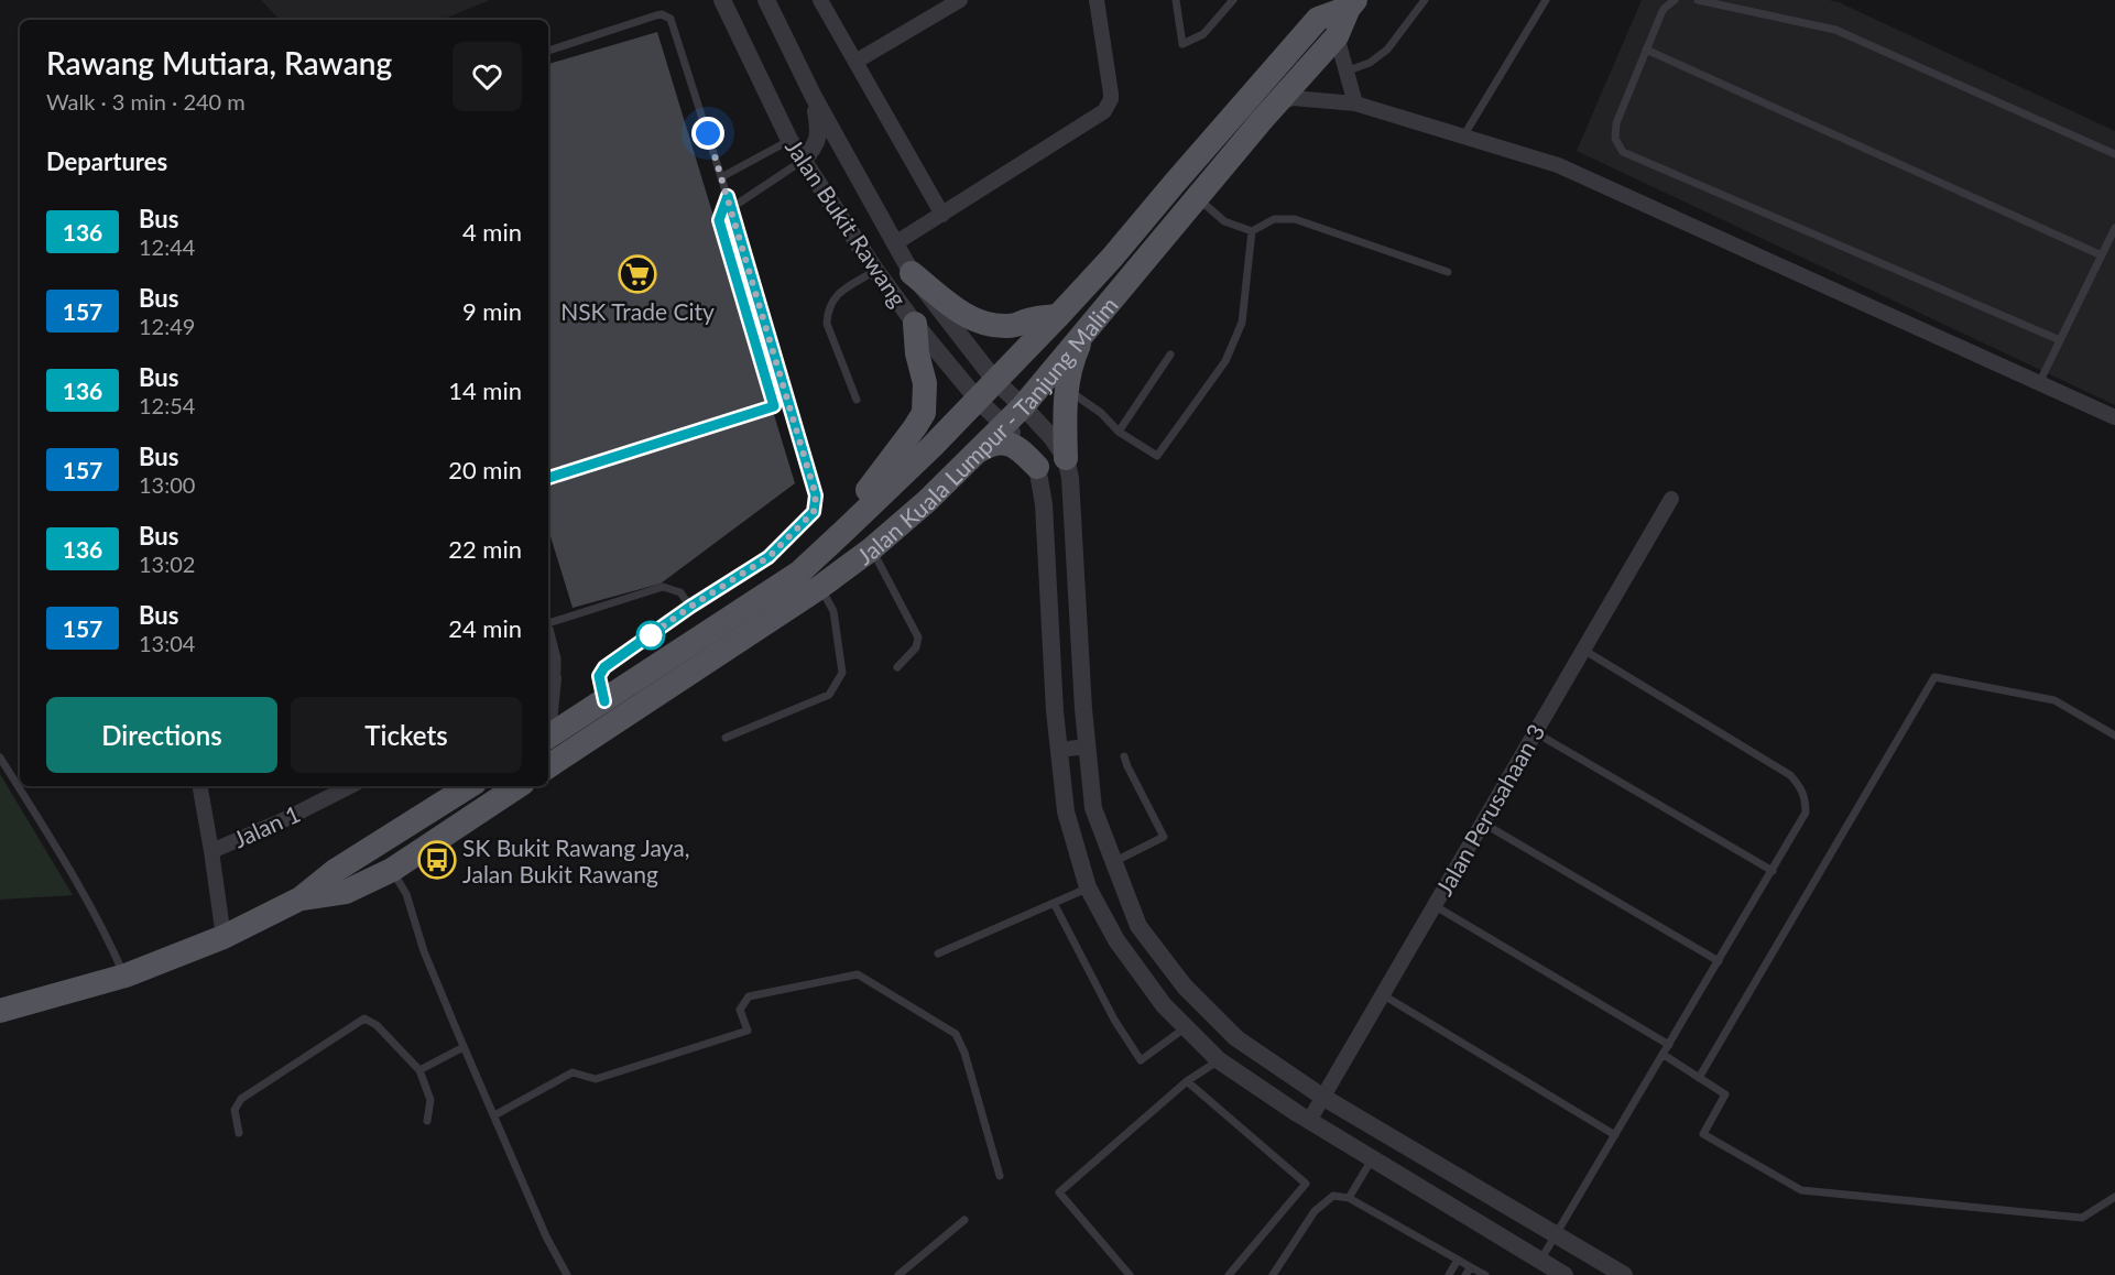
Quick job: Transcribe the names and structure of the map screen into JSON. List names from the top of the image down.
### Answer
{
  "streets": {
    "main road": ["Jalan Kuala Lumpur - Tanjung Malim"],
    "street": ["Jalan Bukit Rawang", "Jalan Perusahaan 3", "Jalan 1"]
  },
  "crossings": [
    ["Jalan Bukit Rawang", "Jalan Kuala Lumpur - Tanjung Malim"]
  ],
  "places": {
    "supermarket": ["NSK Trade City"],
    "bus stop": ["SK Bukit Rawang Jaya, Jalan Bukit Rawang"]
  },
  "lines": ["bus line 136"],
  "page": {
    "heading": [
      ["Rawang Mutiara, Rawang", "Walk · 3 min · 240 m"],
      "Departures"
    ],
    "list": [
      {
        "mark": "136",
        "name": "Bus",
        "note": "12:44",
        "value": "4 min"
      },
      {
        "mark": "157",
        "name": "Bus",
        "note": "12:49",
        "value": "9 min"
      },
      {
        "mark": "136",
        "name": "Bus",
        "note": "12:54",
        "value": "14 min"
      },
      {
        "mark": "157",
        "name": "Bus",
        "note": "13:00",
        "value": "20 min"
      },
      {
        "mark": "136",
        "name": "Bus",
        "note": "13:02",
        "value": "22 min"
      },
      {
        "mark": "157",
        "name": "Bus",
        "note": "13:04",
        "value": "24 min"
      }
    ],
    "buttons": ["Directions", "Tickets"]
  }
}
